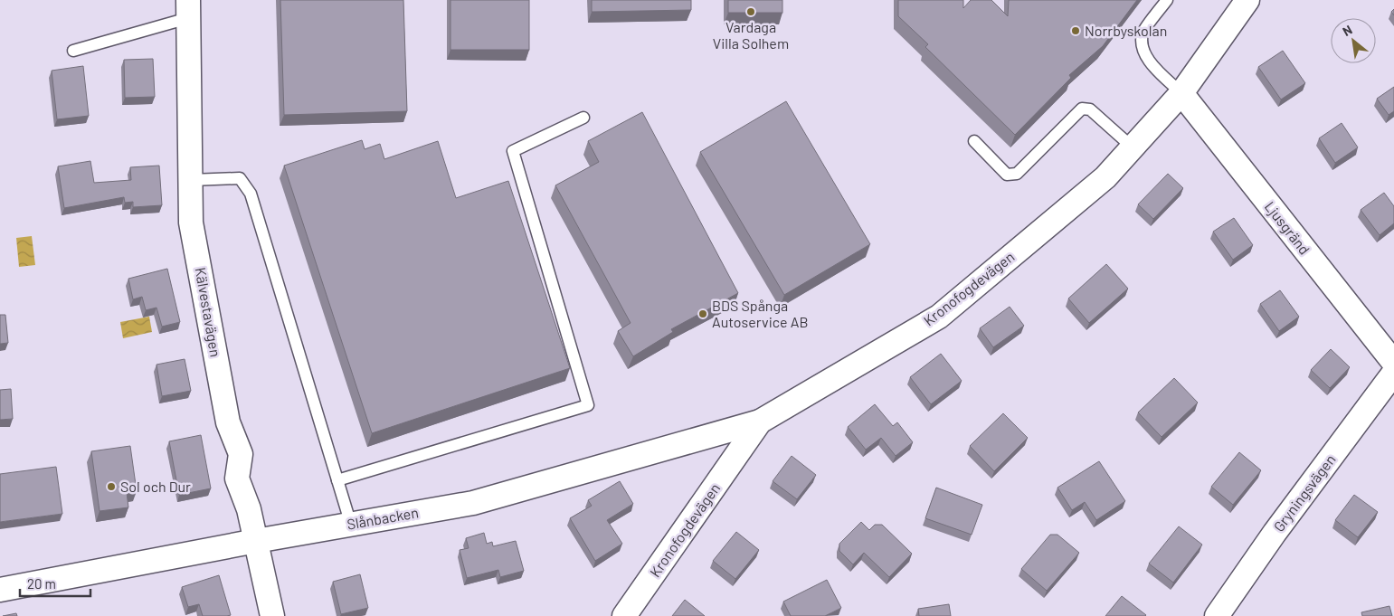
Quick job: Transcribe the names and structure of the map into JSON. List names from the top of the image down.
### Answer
{
  "streets": {
    "street": [
      "Ljusgränd",
      "Kronofogdevägen",
      "Kälvestavägen",
      "Gryningsvägen",
      "Slånbacken"
    ]
  },
  "crossings": [
    ["Ljusgränd", "Kronofogdevägen"],
    ["Kronofogdevägen", "Slånbacken"],
    ["Kälvestavägen", "Slånbacken"]
  ],
  "places": [
    "Vardaga Villa Solhem",
    "Norrbyskolan",
    "BDS Spånga Autoservice AB",
    "Sol och Dur"
  ],
  "scale_bar": "20 m",
  "north": "top left"
}
